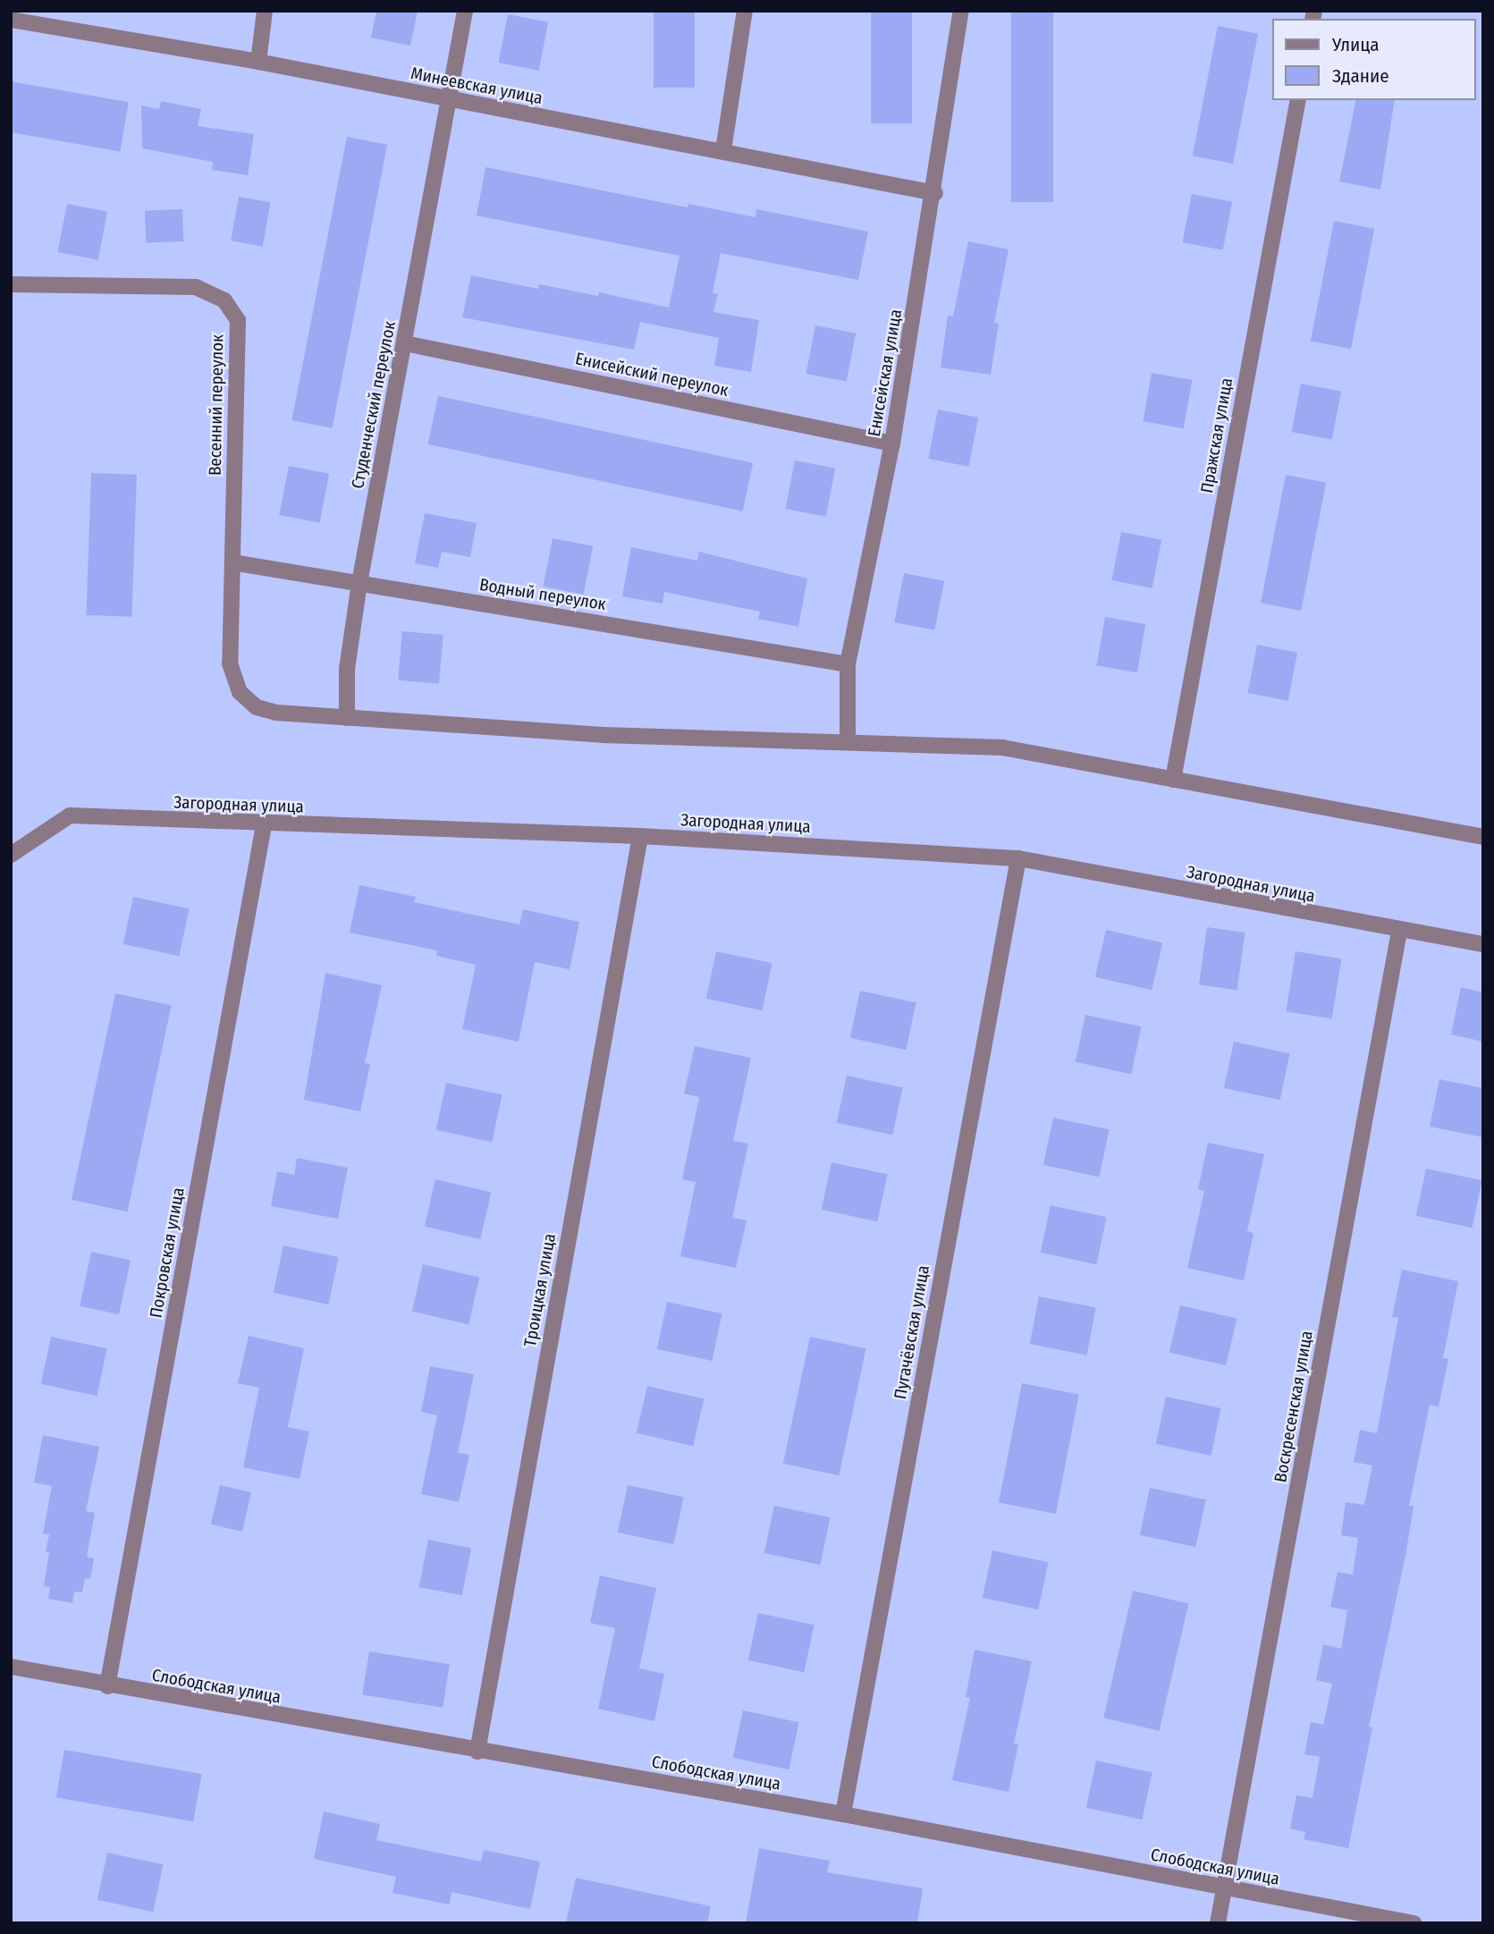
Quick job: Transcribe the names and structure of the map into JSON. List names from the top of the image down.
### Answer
{
  "streets": {
    "street": [
      "Минеевская улица",
      "Енисейская улица",
      "Енисейский переулок",
      "Весенний переулок",
      "Студенческий переулок",
      "Пражская улица",
      "Водный переулок",
      "Загородная улица",
      "Покровская улица",
      "Троицкая улица",
      "Пугачёвская улица",
      "Воскресенская улица",
      "Слободская улица"
    ]
  },
  "crossings": [
    ["Минеевская улица", "Енисейская улица"],
    ["Минеевская улица", "Студенческий переулок"],
    ["Енисейская улица", "Енисейский переулок"],
    ["Енисейская улица", "Водный переулок"],
    ["Енисейский переулок", "Студенческий переулок"],
    ["Весенний переулок", "Студенческий переулок"],
    ["Весенний переулок", "Водный переулок"],
    ["Студенческий переулок", "Водный переулок"],
    ["Загородная улица", "Покровская улица"],
    ["Загородная улица", "Троицкая улица"],
    ["Загородная улица", "Пугачёвская улица"],
    ["Загородная улица", "Воскресенская улица"],
    ["Покровская улица", "Слободская улица"],
    ["Троицкая улица", "Слободская улица"],
    ["Пугачёвская улица", "Слободская улица"],
    ["Воскресенская улица", "Слободская улица"]
  ],
  "legend": ["Улица", "Здание"]
}
